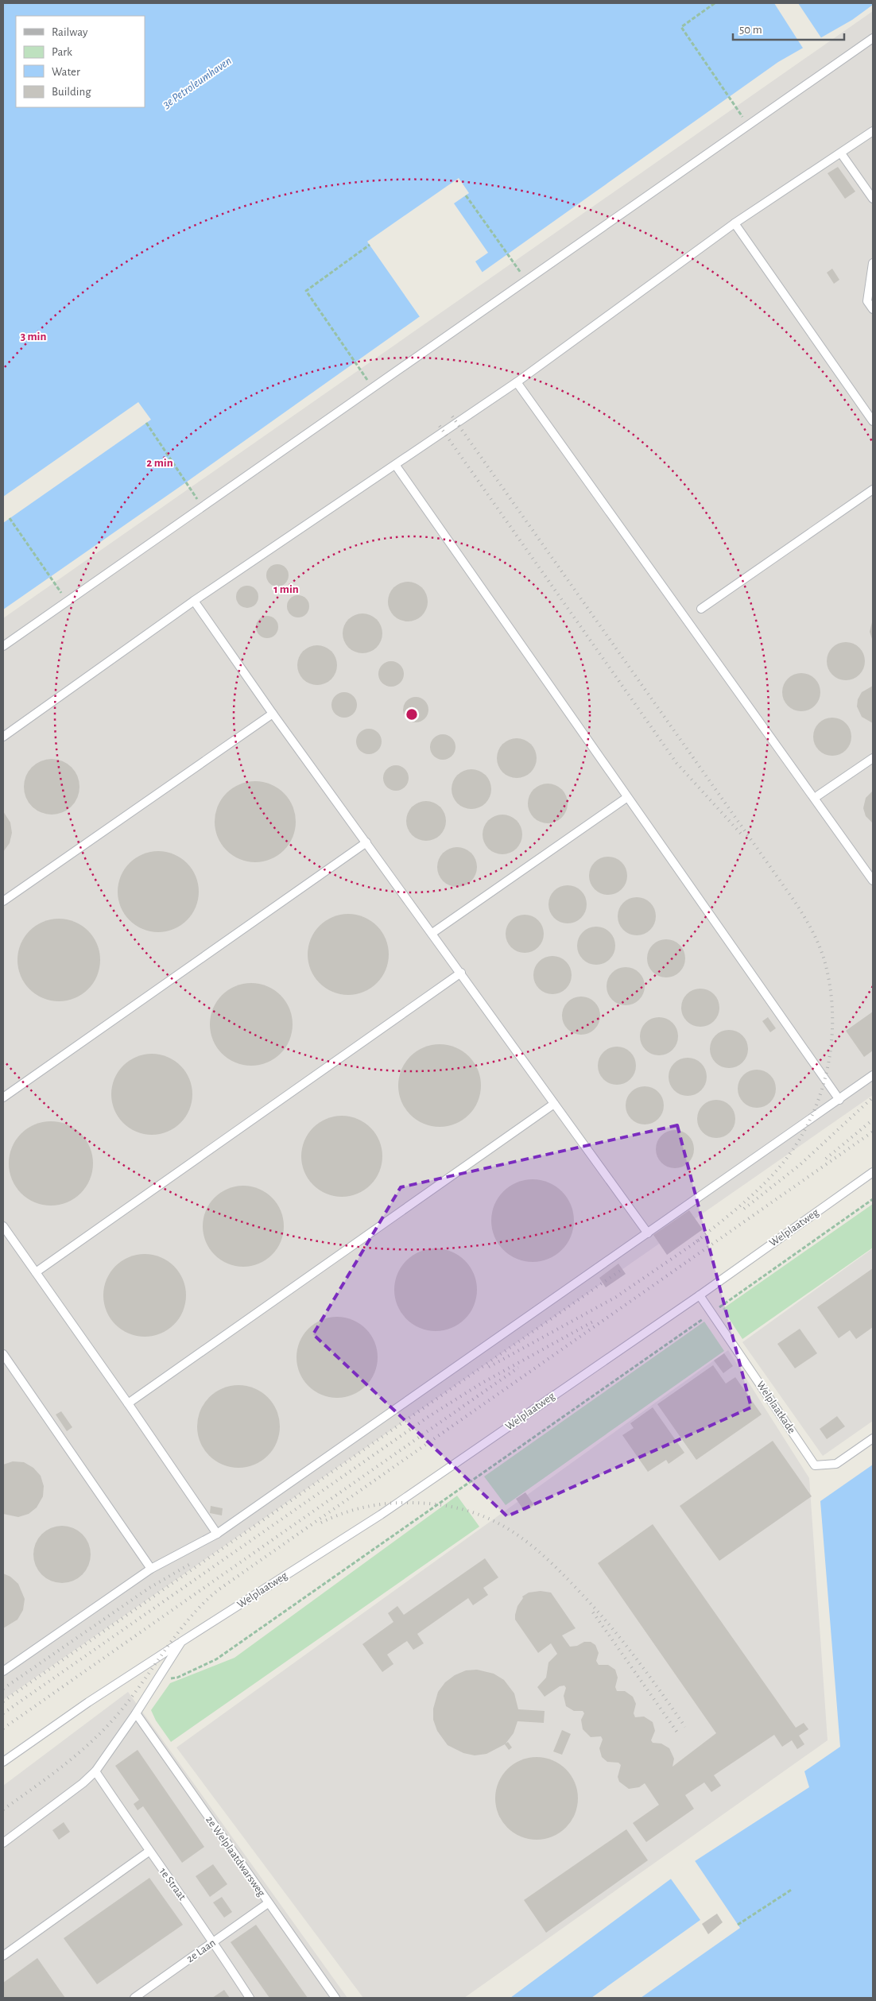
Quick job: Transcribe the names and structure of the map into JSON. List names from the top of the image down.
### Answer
{
  "streets": {
    "lane": [
      "Welplaatweg",
      "Welplaatkade",
      "2e Welplaatdwarsweg",
      "1e Straat",
      "2e Laan"
    ]
  },
  "crossings": [
    ["Welplaatweg", "Welplaatkade"],
    ["Welplaatweg", "2e Welplaatdwarsweg"],
    ["Welplaatweg", "1e Straat"],
    ["2e Welplaatdwarsweg", "2e Laan"],
    ["1e Straat", "2e Laan"]
  ],
  "water": ["3e Petroleumhaven"],
  "legend": [
    "Railway",
    "Park",
    "Water",
    "Building"
  ],
  "scale_bar": "50 m",
  "rings": ["3 min", "2 min", "1 min"]
}
